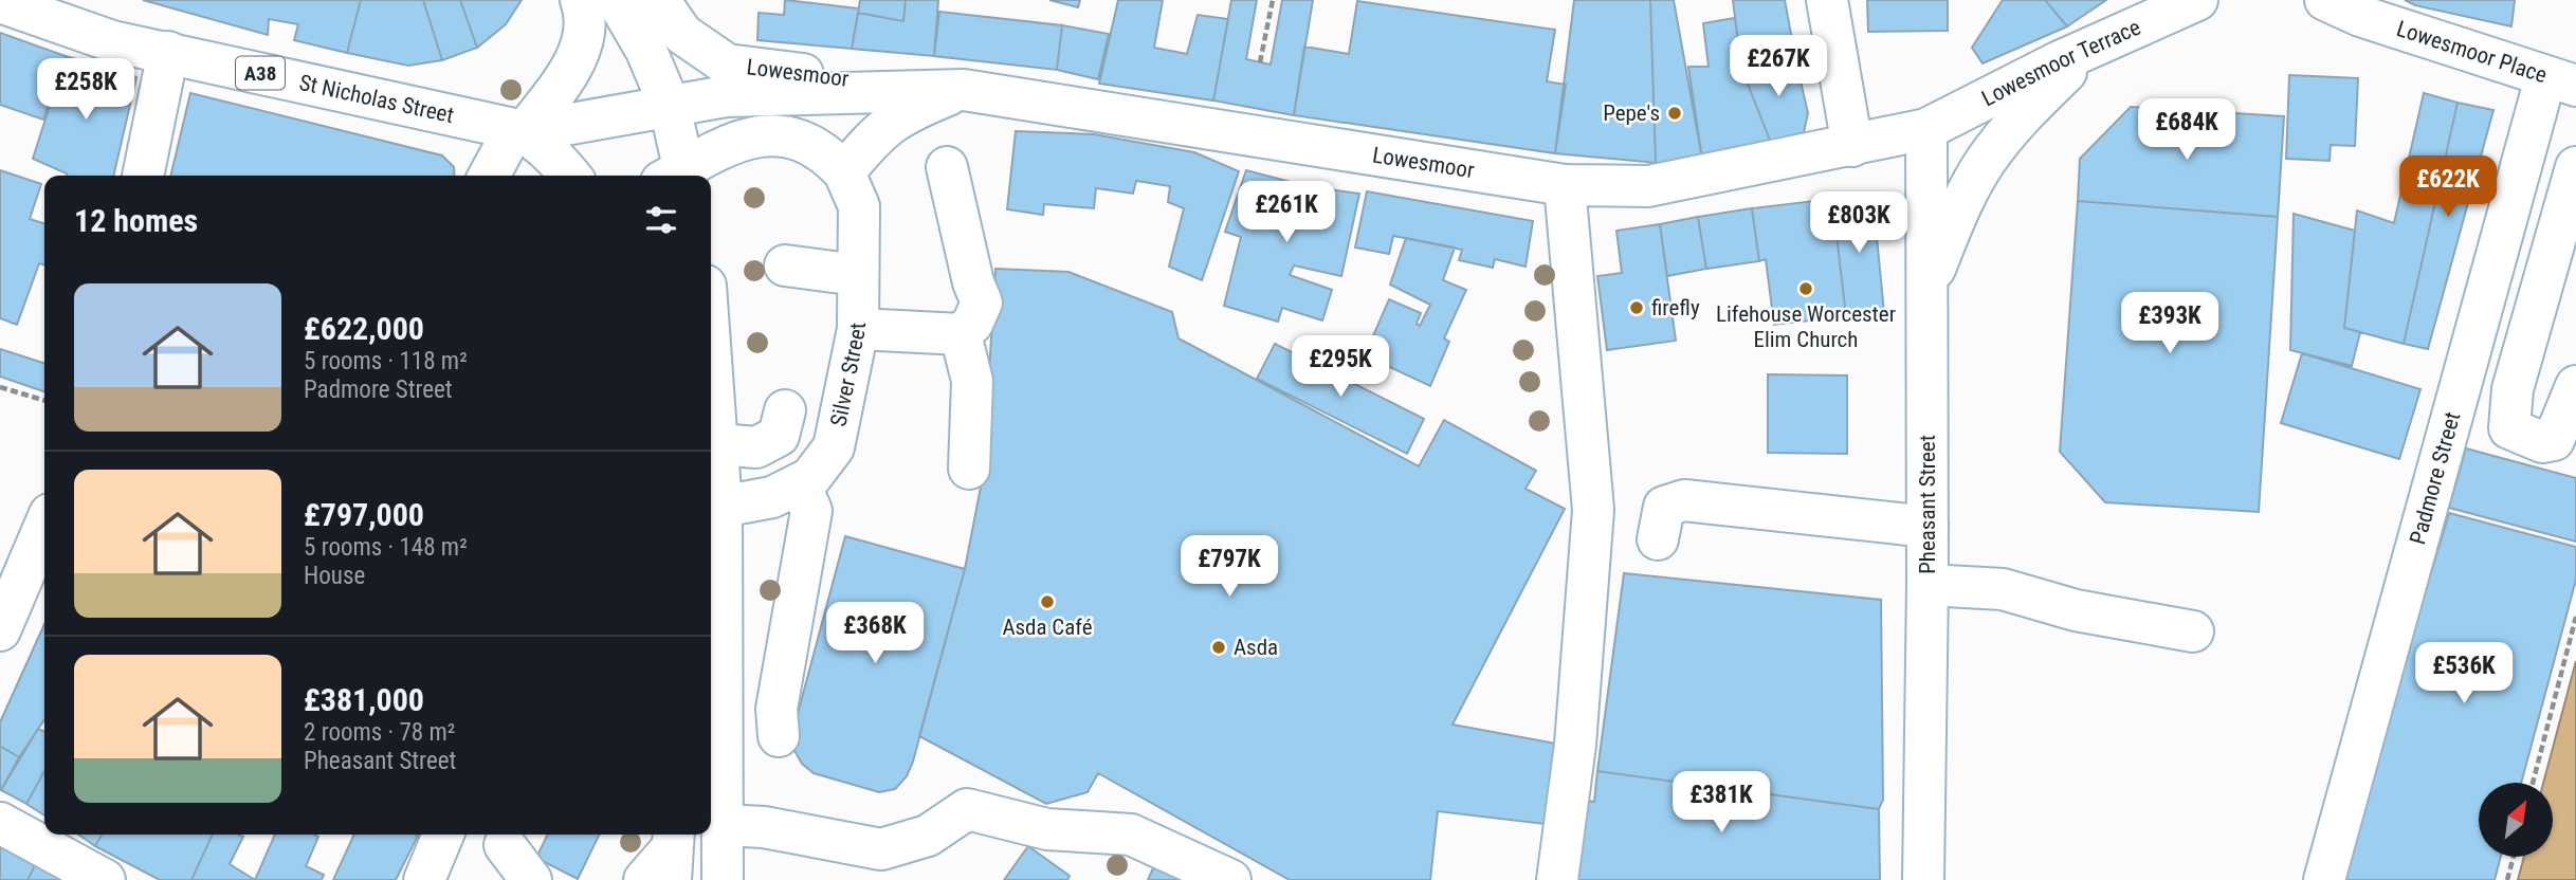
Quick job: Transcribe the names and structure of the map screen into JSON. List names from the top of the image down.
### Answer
{
  "streets": {
    "street": [
      "Lowesmoor Place",
      "Lowesmoor Terrace",
      "A38",
      "Lowesmoor",
      "St Nicholas Street",
      "Silver Street",
      "Padmore Street",
      "Pheasant Street"
    ]
  },
  "crossings": [
    ["Lowesmoor Place", "Padmore Street"],
    ["Lowesmoor Terrace", "Lowesmoor"],
    ["Lowesmoor Terrace", "Pheasant Street"],
    ["A38", "St Nicholas Street"],
    ["Lowesmoor", "St Nicholas Street"],
    ["Lowesmoor", "Pheasant Street"]
  ],
  "places": [
    "Pepe's",
    "Lifehouse Worcester Elim Church",
    "firefly",
    "Asda Café",
    "Asda"
  ],
  "north": "top right",
  "page": {
    "price": [
      "£267K",
      "£258K",
      "£684K",
      "£622K",
      "£261K",
      "£803K",
      "£393K",
      "£295K",
      "£797K",
      "£368K",
      "£536K",
      "£381K"
    ],
    "heading": "12 homes",
    "list": [
      {
        "name": "£622,000",
        "note": "5 rooms · 118 m² · Padmore Street"
      },
      {
        "name": "£797,000",
        "note": "5 rooms · 148 m² · House"
      },
      {
        "name": "£381,000",
        "note": "2 rooms · 78 m² · Pheasant Street"
      }
    ]
  }
}
